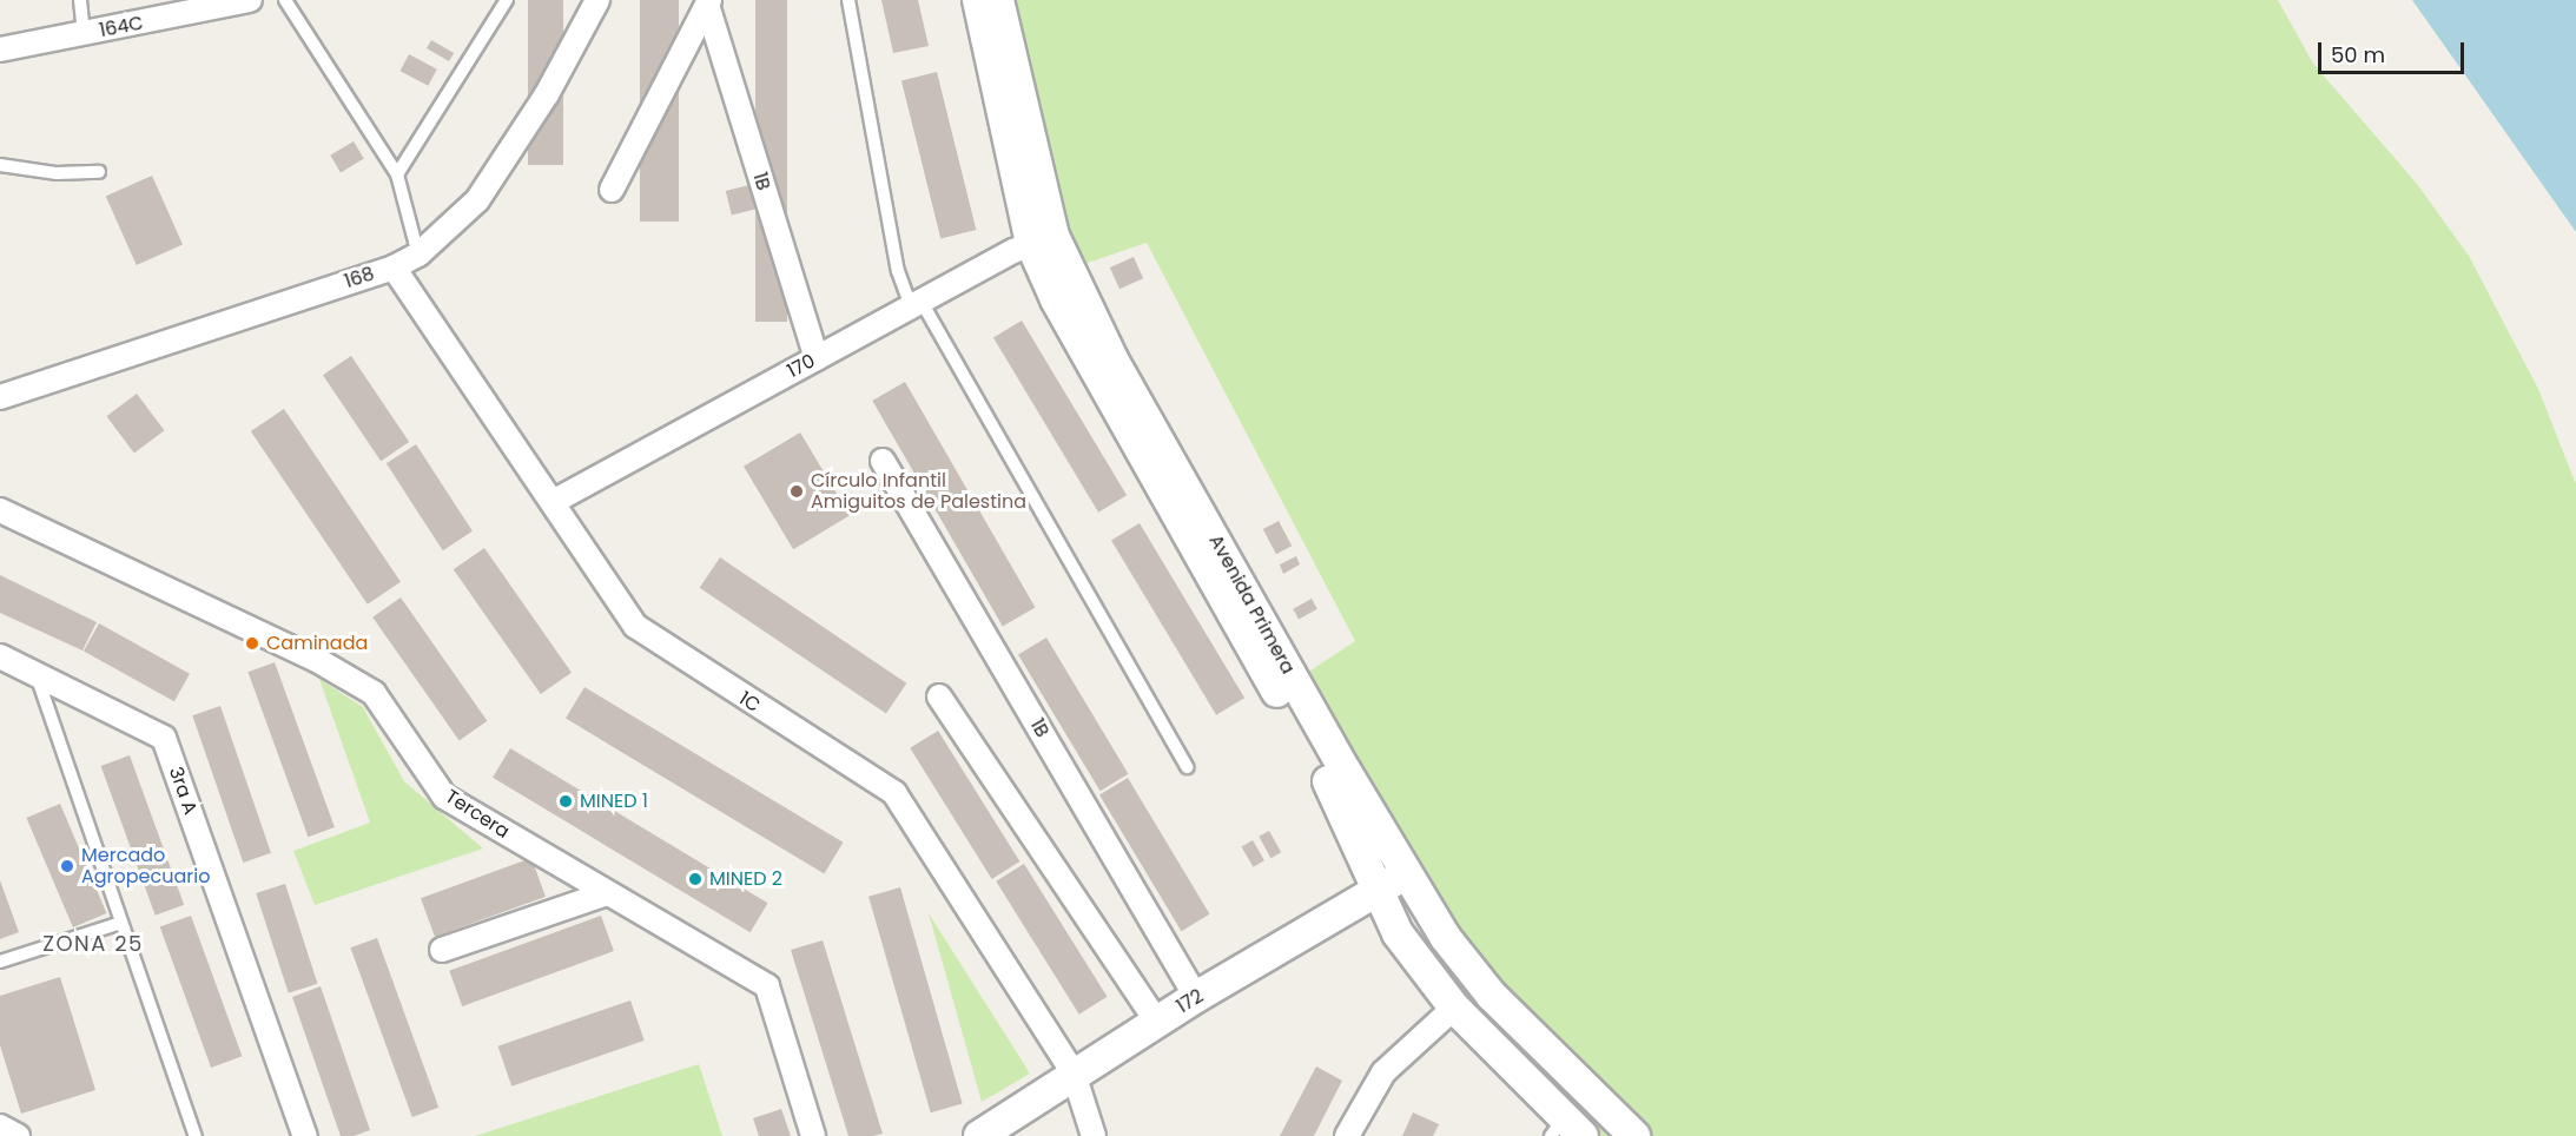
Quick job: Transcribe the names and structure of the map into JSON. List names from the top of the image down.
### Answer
{
  "streets": {
    "street": [
      "164C",
      "1B",
      "168",
      "170",
      "Avenida Primera",
      "1C",
      "3ra A",
      "Tercera",
      "172"
    ]
  },
  "crossings": [
    ["1B", "170"],
    ["1B", "172"],
    ["168", "1C"],
    ["170", "Avenida Primera"],
    ["170", "1C"],
    ["Avenida Primera", "172"],
    ["1C", "172"]
  ],
  "districts": ["ZONA 25"],
  "places": [
    "Círculo Infantil Amiguitos de Palestina",
    "Caminada",
    "MINED 1",
    "Mercado Agropecuario",
    "MINED 2"
  ],
  "scale_bar": "50 m"
}
